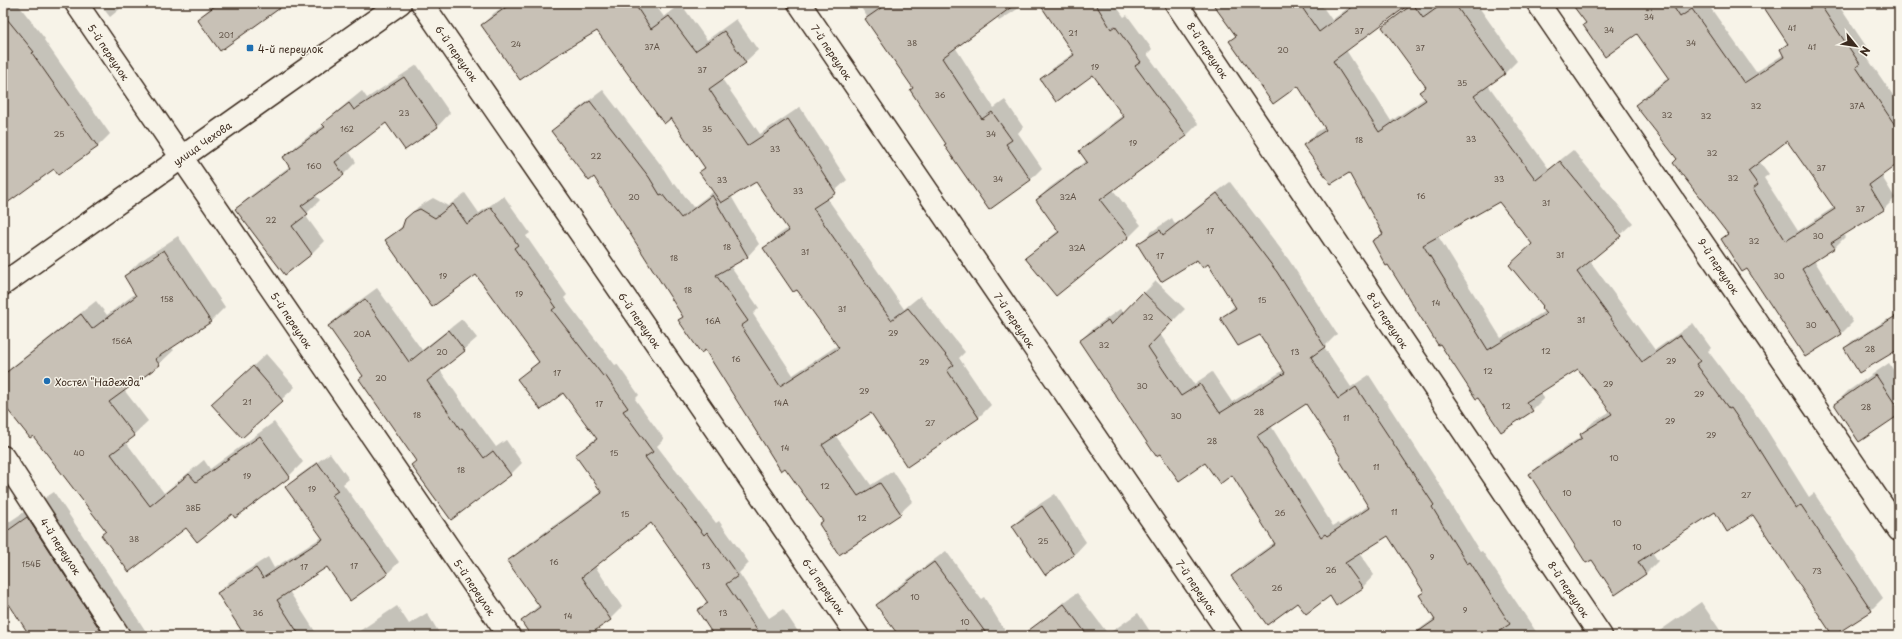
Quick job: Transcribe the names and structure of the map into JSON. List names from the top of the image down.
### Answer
{
  "streets": {
    "street": [
      "8-й переулок",
      "5-й переулок",
      "7-й переулок",
      "6-й переулок",
      "улица Чехова",
      "9-й переулок",
      "4-й переулок"
    ]
  },
  "crossings": [
    ["5-й переулок", "улица Чехова"]
  ],
  "places": {
    "transit": ["4-й переулок"],
    "other": ["Хостел \"Надежда\""]
  },
  "house_numbers": [
    "34",
    "41",
    "34",
    "37",
    "21",
    "201",
    "38",
    "34",
    "24",
    "37А",
    "41",
    "37",
    "20",
    "19",
    "37",
    "35",
    "36",
    "32",
    "37А",
    "23",
    "32",
    "32",
    "162",
    "35",
    "25",
    "34",
    "33",
    "18",
    "19",
    "33",
    "32",
    "22",
    "160",
    "37",
    "32",
    "34",
    "33",
    "33",
    "33",
    "16",
    "20",
    "32А",
    "31",
    "37",
    "22",
    "17",
    "30",
    "32",
    "18",
    "32А",
    "31",
    "31",
    "17",
    "18",
    "19",
    "30",
    "18",
    "19",
    "158",
    "15",
    "14",
    "31",
    "32",
    "31",
    "16А",
    "30",
    "29",
    "20А",
    "156А",
    "32",
    "28",
    "12",
    "20",
    "13",
    "16",
    "29",
    "29",
    "12",
    "17",
    "20",
    "29",
    "30",
    "29",
    "29",
    "21",
    "14А",
    "17",
    "12",
    "28",
    "28",
    "18",
    "30",
    "11",
    "29",
    "27",
    "29",
    "28",
    "14",
    "40",
    "15",
    "10",
    "11",
    "18",
    "19",
    "12",
    "19",
    "10",
    "27",
    "38Б",
    "11",
    "26",
    "15",
    "12",
    "10",
    "38",
    "25",
    "10",
    "9",
    "16",
    "154Б",
    "17",
    "13",
    "17",
    "26",
    "73",
    "26",
    "10",
    "9",
    "36",
    "13",
    "14",
    "10"
  ],
  "north": "bottom right"
}
